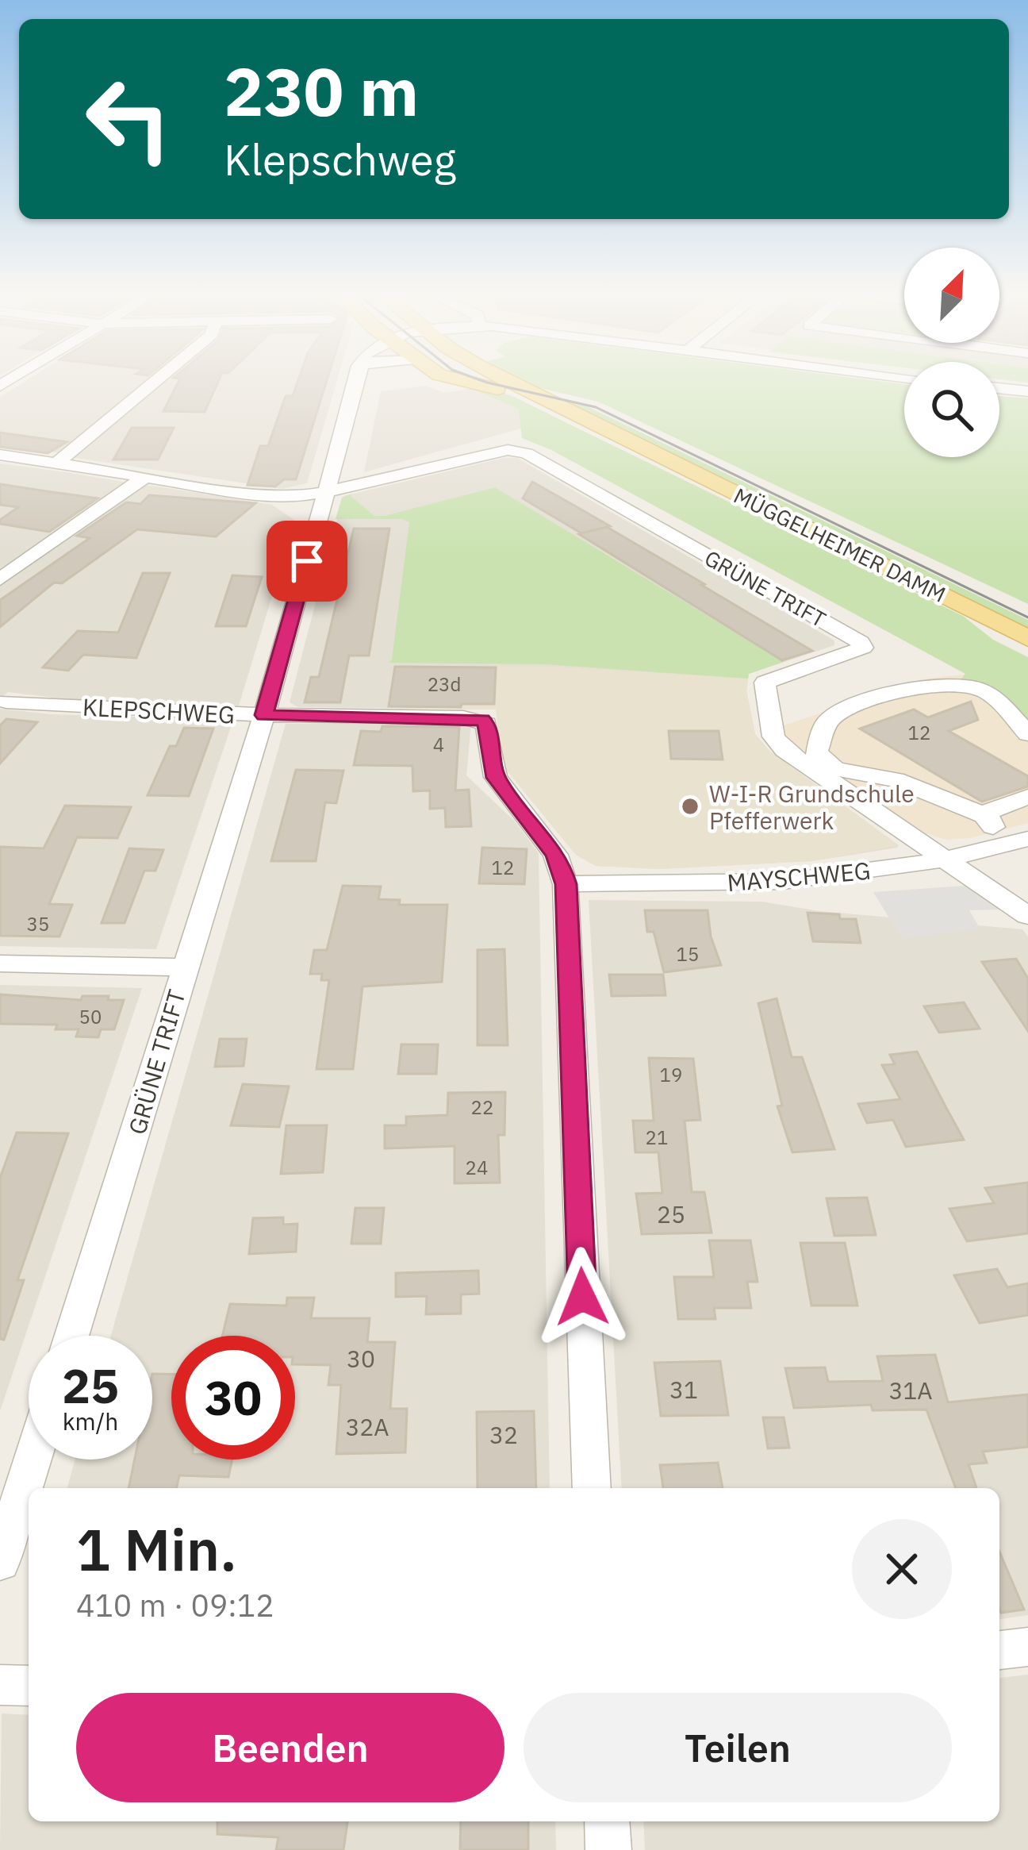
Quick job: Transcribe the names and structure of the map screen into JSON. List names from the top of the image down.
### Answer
{
  "streets": {
    "main road": ["MÜGGELHEIMER DAMM"],
    "street": ["GRÜNE TRIFT", "KLEPSCHWEG", "MAYSCHWEG"]
  },
  "crossings": [
    ["GRÜNE TRIFT", "KLEPSCHWEG"],
    ["GRÜNE TRIFT", "MAYSCHWEG"],
    ["KLEPSCHWEG", "MAYSCHWEG"]
  ],
  "places": ["W-I-R Grundschule Pfefferwerk"],
  "house_numbers": [
    "23d",
    "12",
    "4",
    "12",
    "35",
    "15",
    "50",
    "19",
    "22",
    "21",
    "24",
    "25",
    "30",
    "31",
    "31A",
    "32A",
    "32"
  ],
  "north": "top right",
  "page": {
    "turn": ["230 m", "Klepschweg"],
    "speed": "25 km/h",
    "limit": "30",
    "heading": ["1 Min.", "410 m · 09:12"],
    "buttons": ["Beenden", "Teilen"]
  }
}
